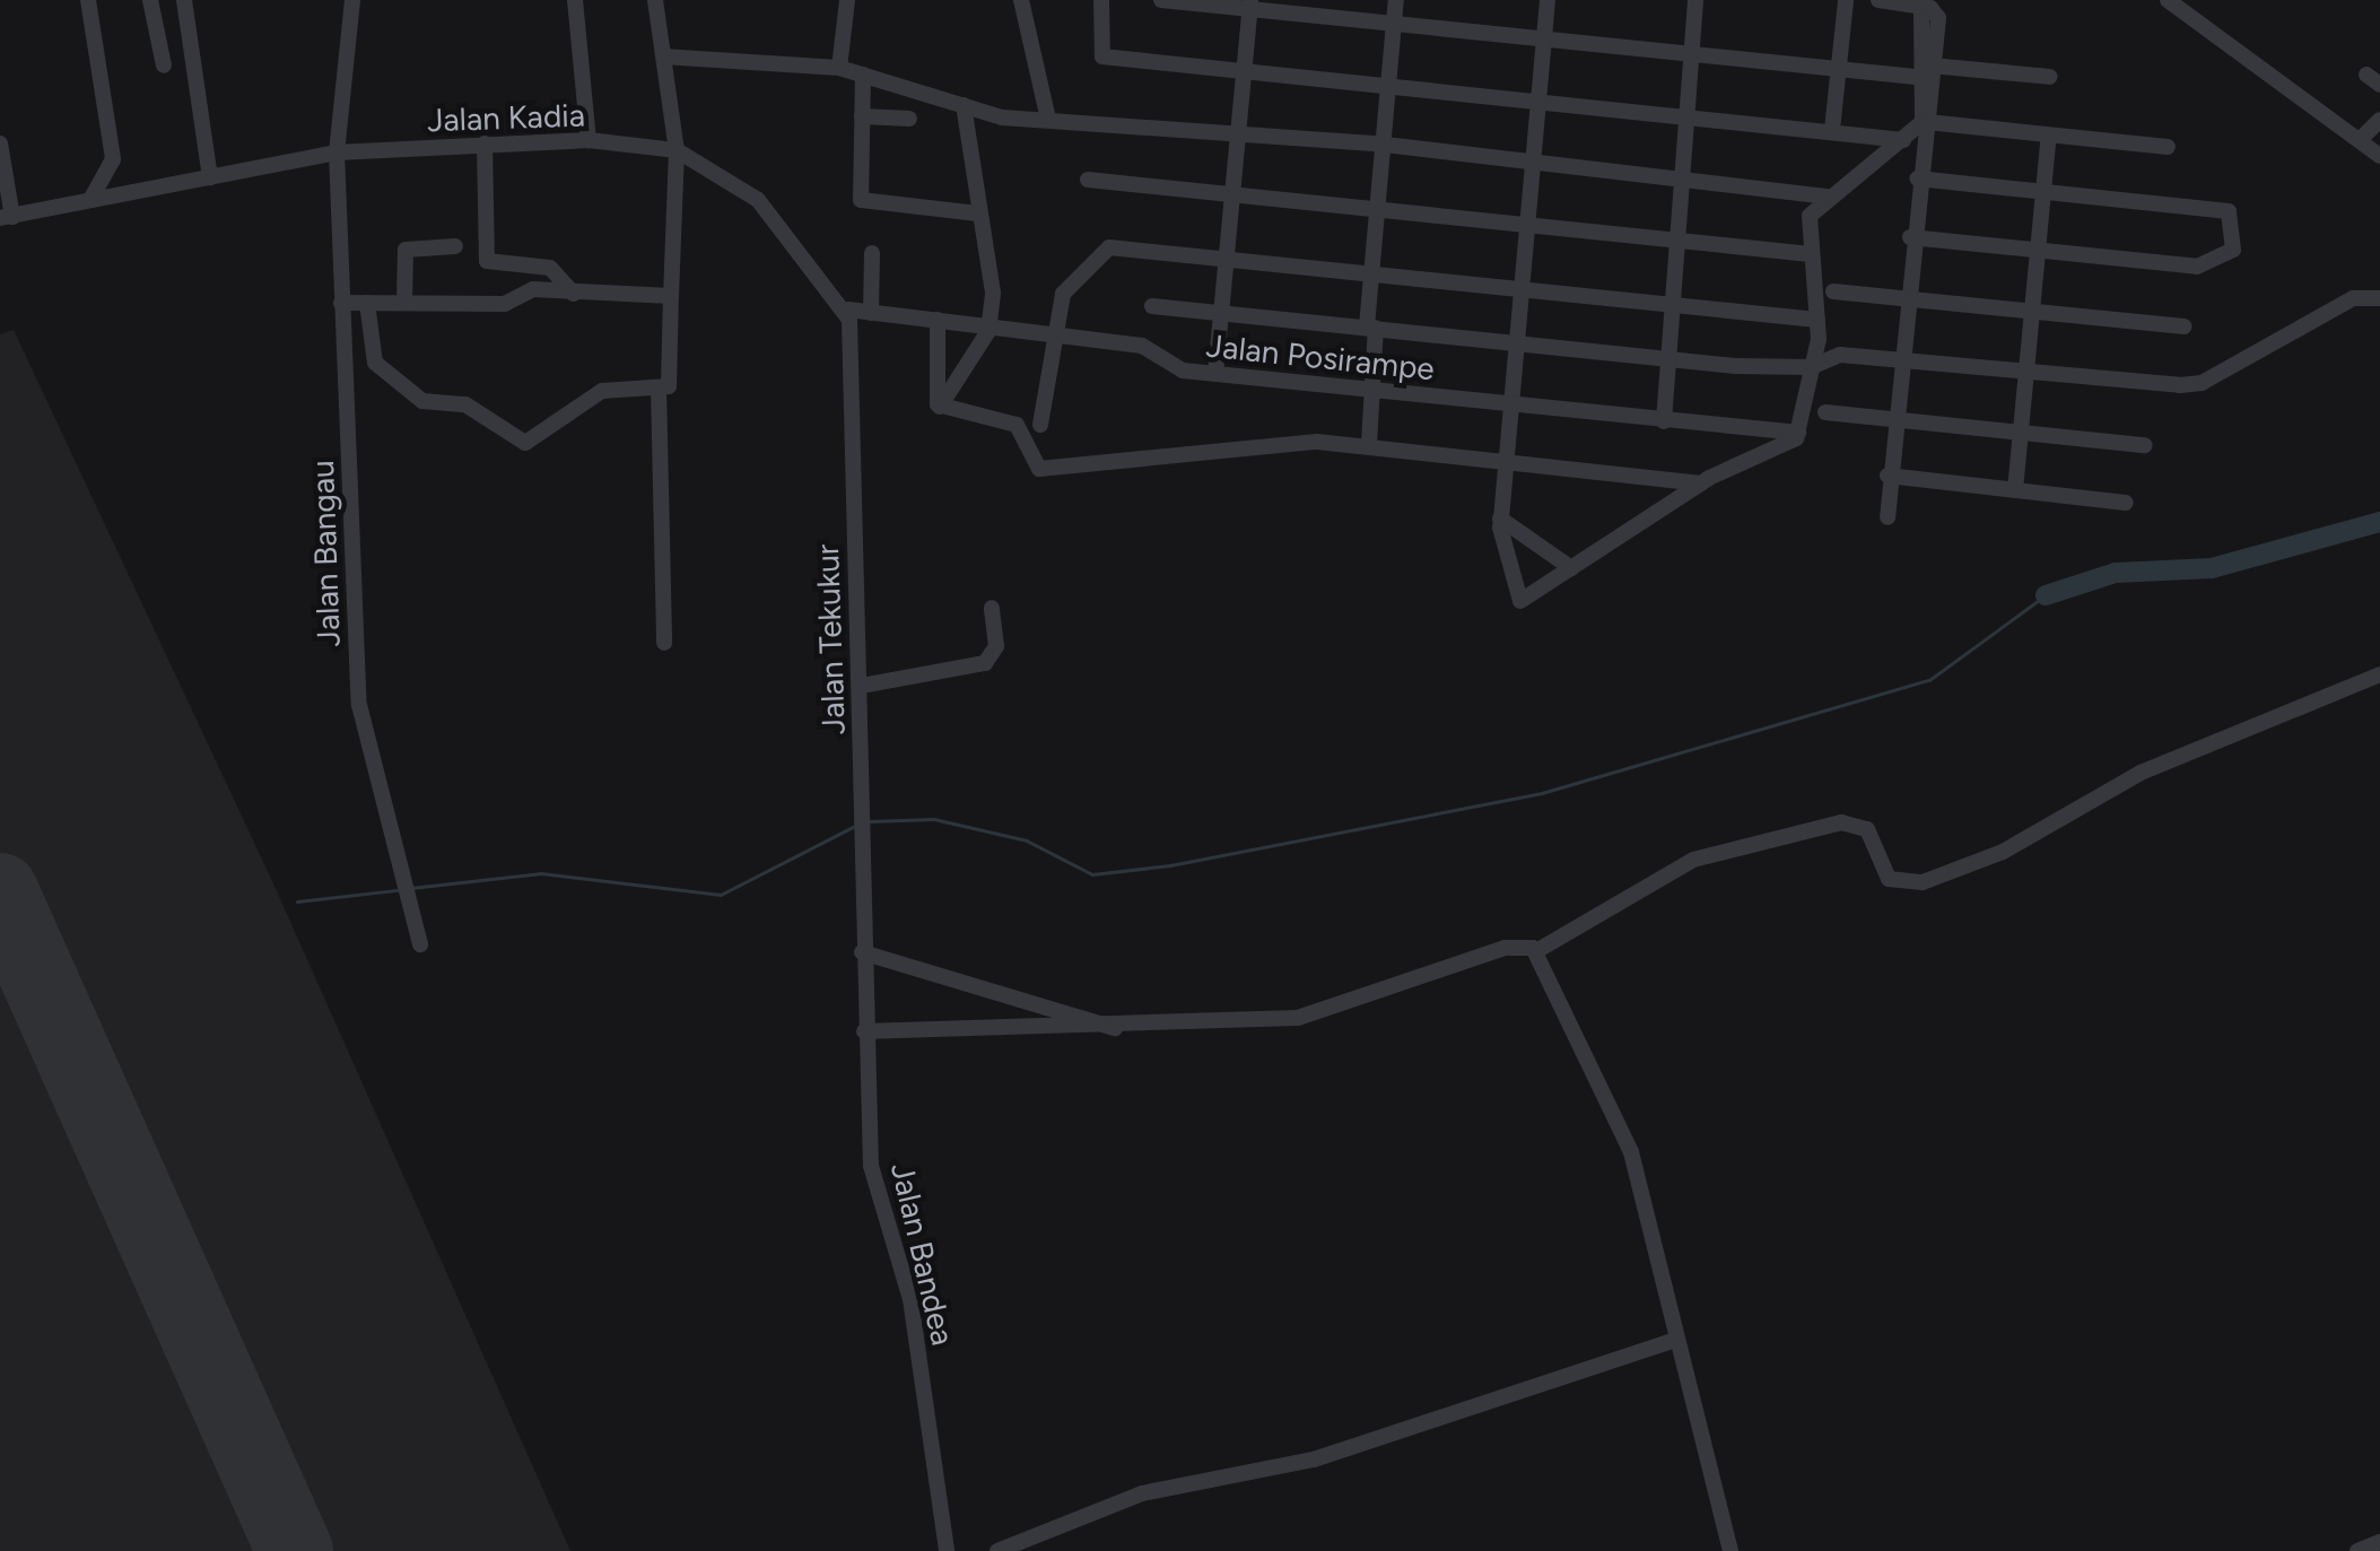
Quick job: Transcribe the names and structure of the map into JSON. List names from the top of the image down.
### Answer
{
  "streets": {
    "street": [
      "Jalan Kadia",
      "Jalan Posirampe",
      "Jalan Bangau",
      "Jalan Tekukur",
      "Jalan Bandea"
    ]
  },
  "crossings": [
    ["Jalan Kadia", "Jalan Bangau"],
    ["Jalan Posirampe", "Jalan Tekukur"],
    ["Jalan Tekukur", "Jalan Bandea"]
  ]
}
